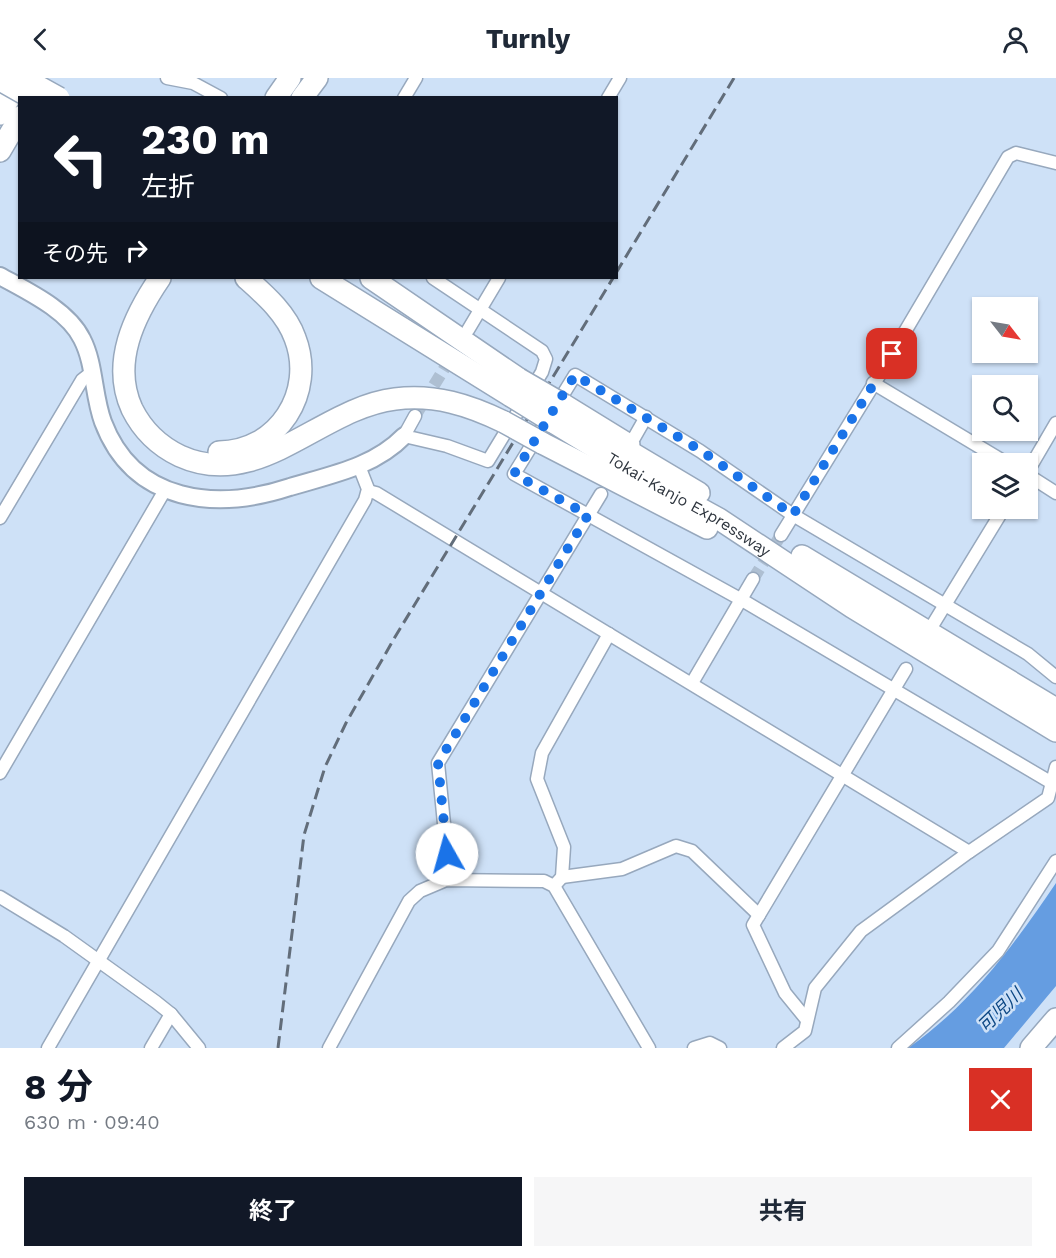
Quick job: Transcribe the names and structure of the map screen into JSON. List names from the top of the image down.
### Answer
{
  "streets": {
    "highway": ["Tokai-Kanjo Expressway"]
  },
  "water": ["可児川"],
  "north": "bottom right",
  "page": {
    "header": "Turnly",
    "turn": ["230 m", "左折"],
    "then": "その先",
    "heading": ["8 分", "630 m · 09:40"],
    "buttons": ["終了", "共有"]
  }
}
